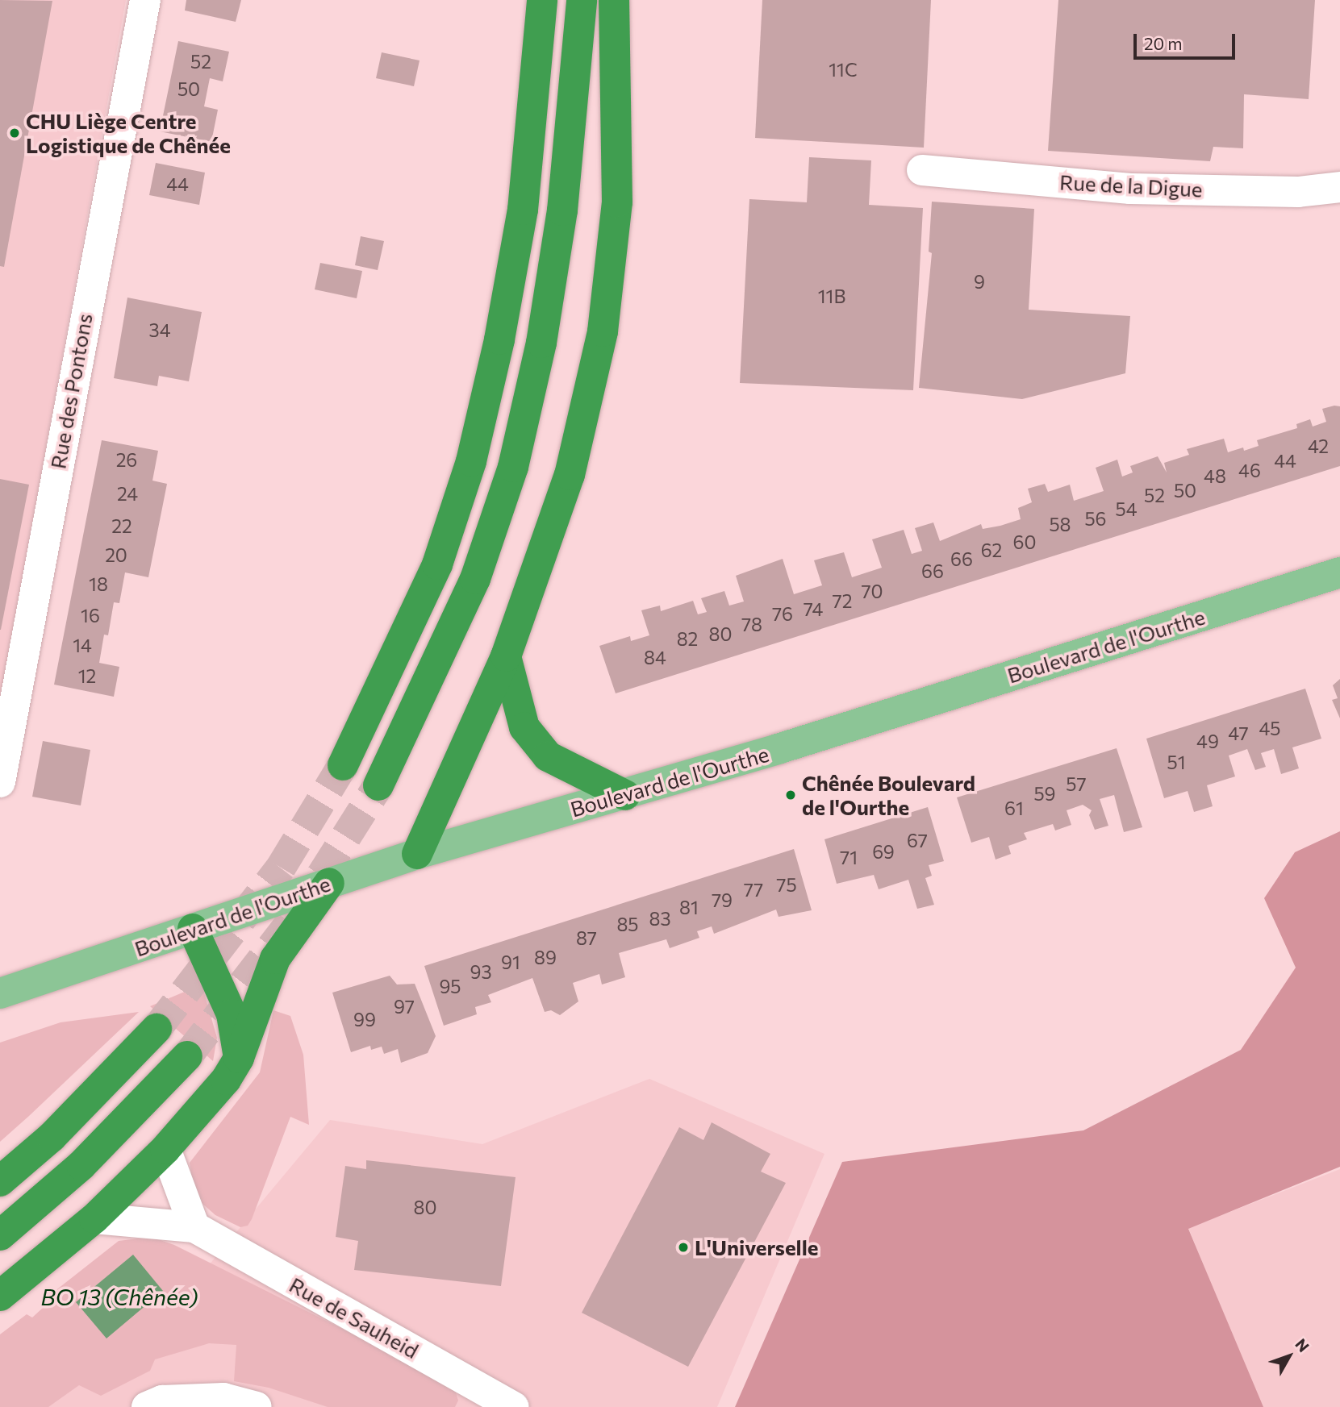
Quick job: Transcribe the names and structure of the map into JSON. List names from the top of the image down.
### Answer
{
  "streets": {
    "main road": ["Boulevard de l'Ourthe"],
    "street": ["Rue de la Digue", "Rue des Pontons", "Rue de Sauheid"]
  },
  "water": ["BO 13 (Chênée)"],
  "places": ["CHU Liège Centre Logistique de Chênée", "Chênée Boulevard de l'Ourthe", "L'Universelle"],
  "house_numbers": [
    "52",
    "11C",
    "50",
    "44",
    "9",
    "11B",
    "34",
    "42",
    "26",
    "44",
    "46",
    "48",
    "50",
    "24",
    "52",
    "54",
    "56",
    "58",
    "22",
    "60",
    "62",
    "20",
    "66",
    "66",
    "18",
    "70",
    "72",
    "74",
    "76",
    "16",
    "78",
    "80",
    "82",
    "14",
    "84",
    "12",
    "45",
    "47",
    "49",
    "51",
    "57",
    "59",
    "61",
    "67",
    "69",
    "71",
    "75",
    "77",
    "79",
    "81",
    "83",
    "85",
    "87",
    "89",
    "91",
    "93",
    "95",
    "97",
    "99",
    "80"
  ],
  "scale_bar": "20 m",
  "north": "top right"
}
